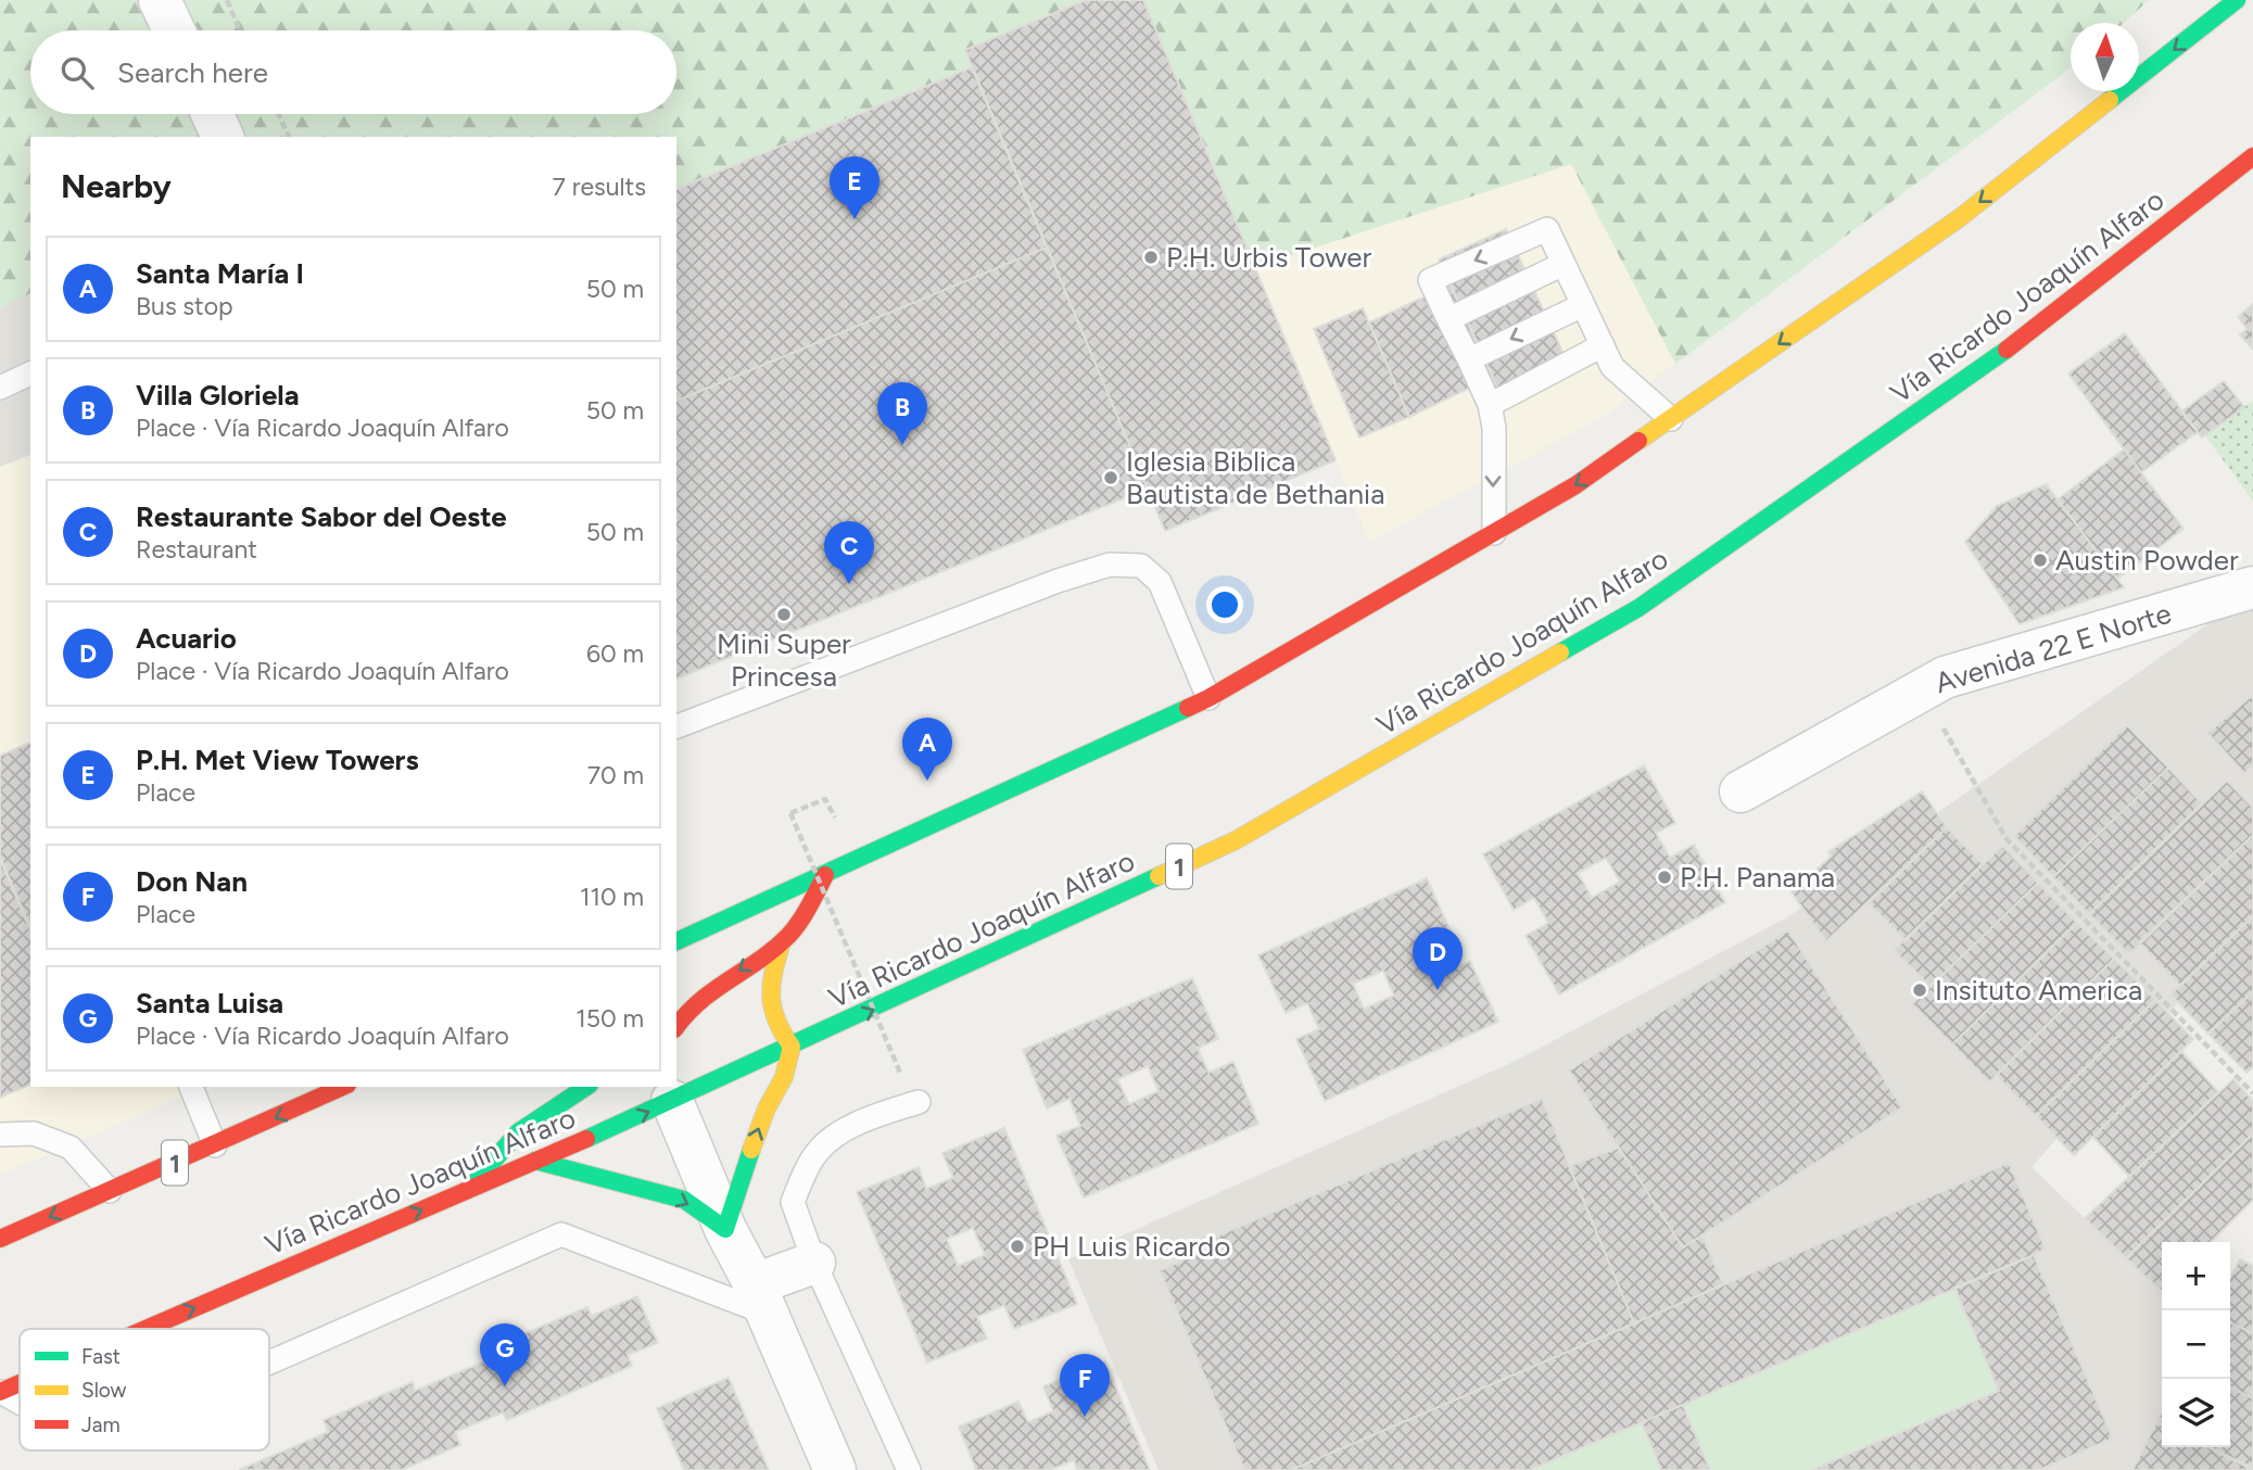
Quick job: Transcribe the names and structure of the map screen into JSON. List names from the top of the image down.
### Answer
{
  "streets": {
    "main road": ["Vía Ricardo Joaquín Alfaro", "1"],
    "street": ["Avenida 22 E Norte"]
  },
  "places": [
    "P.H. Urbis Tower",
    "Iglesia Biblica Bautista de Bethania",
    "Austin Powder",
    "Mini Super Princesa",
    "P.H. Panama",
    "Insituto America",
    "PH Luis Ricardo"
  ],
  "legend": ["Fast", "Slow", "Jam"],
  "north": "top",
  "page": {
    "search": "Search here",
    "heading": ["Nearby", "7 results"],
    "pins": [
      "E",
      "B",
      "C",
      "A",
      "D",
      "G",
      "F"
    ],
    "list": [
      {
        "mark": "A",
        "name": "Santa María I",
        "note": "Bus stop",
        "value": "50 m"
      },
      {
        "mark": "B",
        "name": "Villa Gloriela",
        "note": "Place · Vía Ricardo Joaquín Alfaro",
        "value": "50 m"
      },
      {
        "mark": "C",
        "name": "Restaurante Sabor del Oeste",
        "note": "Restaurant",
        "value": "50 m"
      },
      {
        "mark": "D",
        "name": "Acuario",
        "note": "Place · Vía Ricardo Joaquín Alfaro",
        "value": "60 m"
      },
      {
        "mark": "E",
        "name": "P.H. Met View Towers",
        "note": "Place",
        "value": "70 m"
      },
      {
        "mark": "F",
        "name": "Don Nan",
        "note": "Place",
        "value": "110 m"
      },
      {
        "mark": "G",
        "name": "Santa Luisa",
        "note": "Place · Vía Ricardo Joaquín Alfaro",
        "value": "150 m"
      }
    ],
    "map_buttons": ["+", "−"]
  }
}
